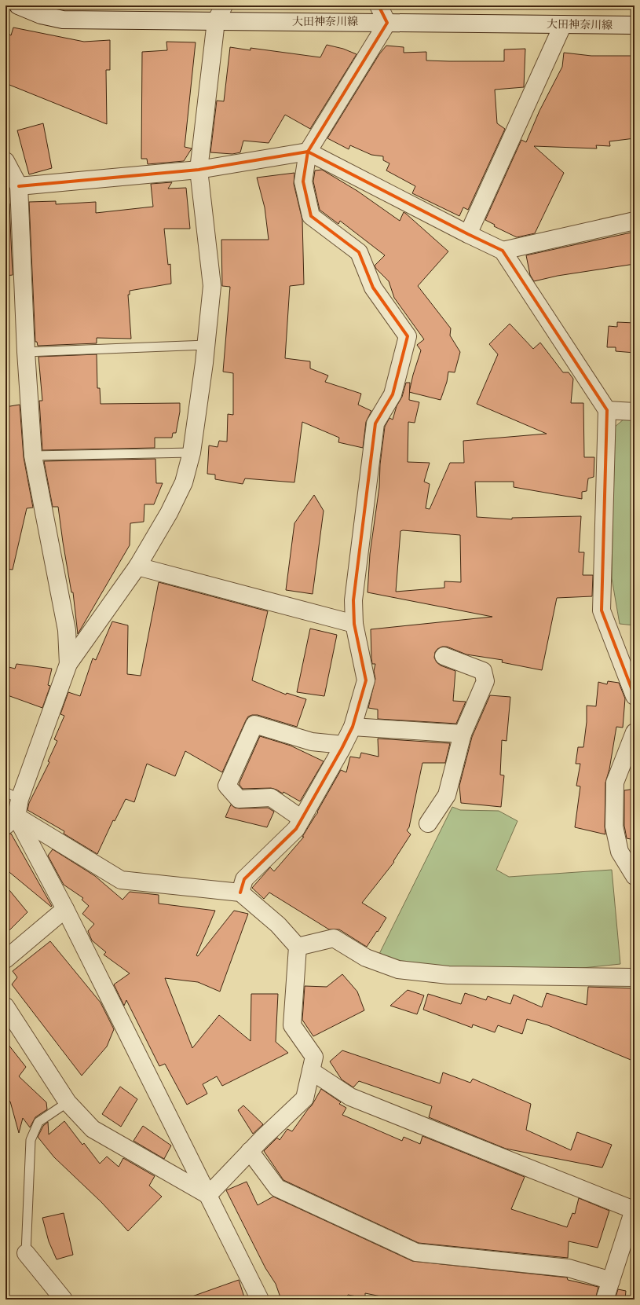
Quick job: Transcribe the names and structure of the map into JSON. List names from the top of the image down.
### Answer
{
  "streets": {
    "street": ["大田神奈川線"]
  }
}
